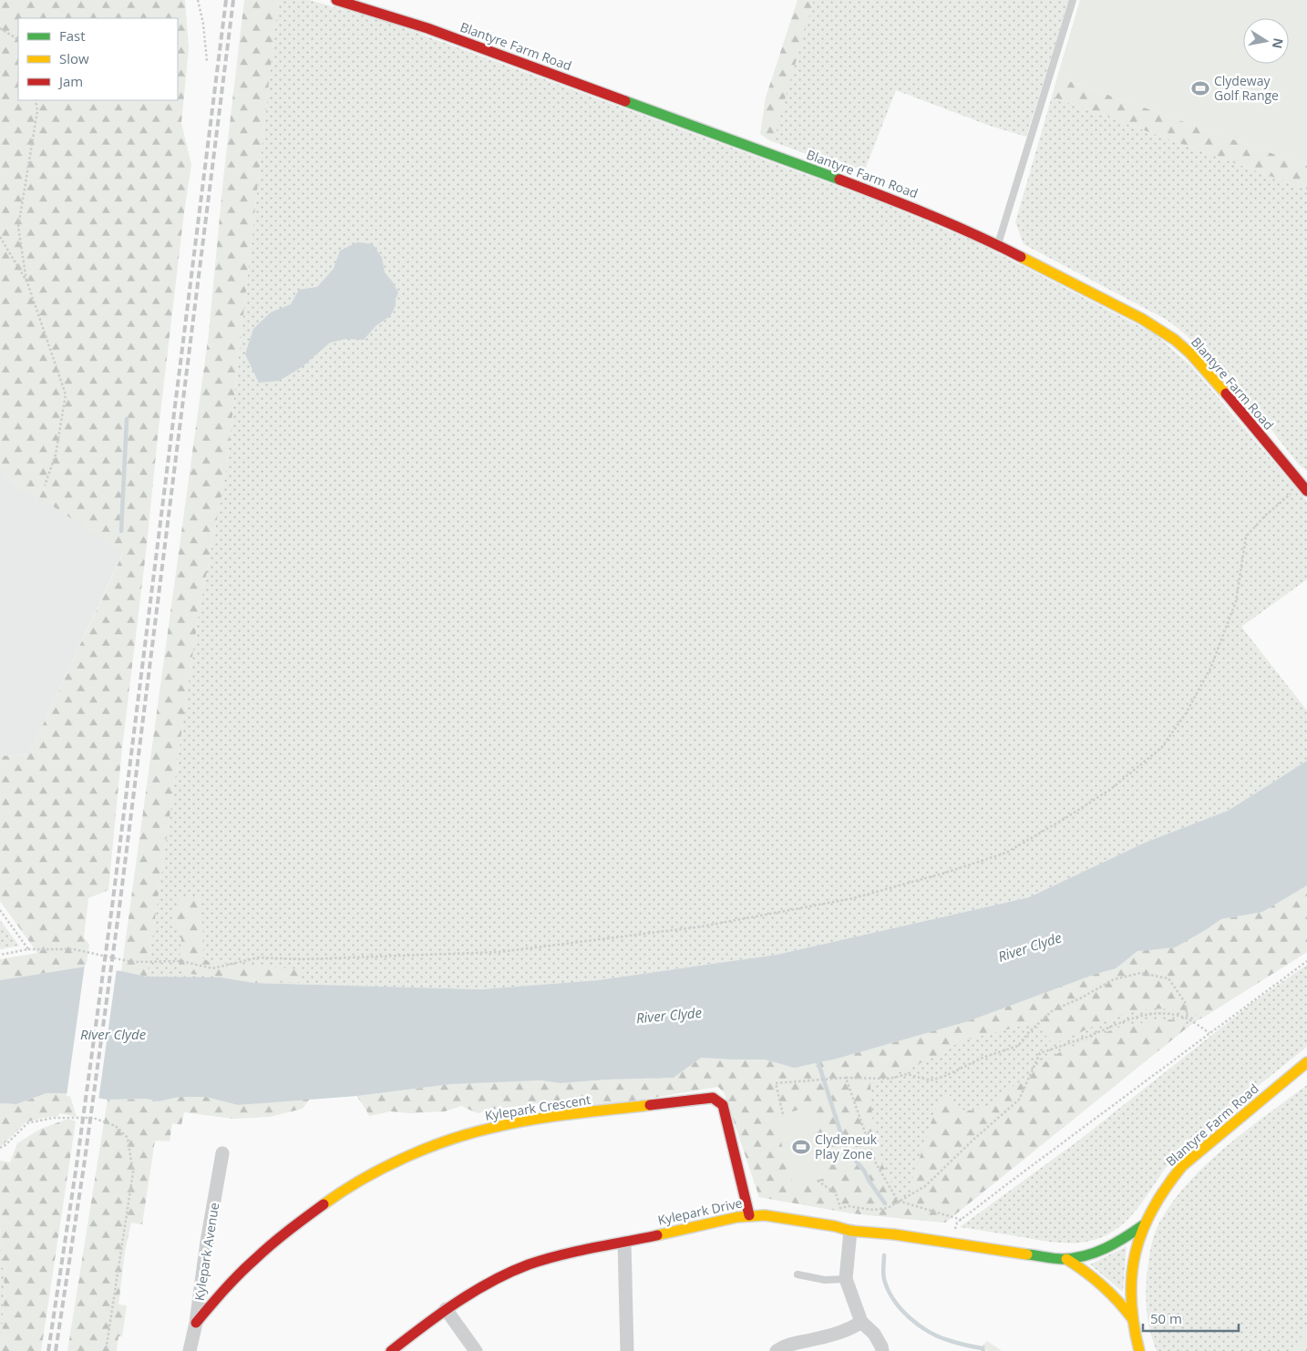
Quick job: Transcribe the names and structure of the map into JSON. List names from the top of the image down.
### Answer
{
  "streets": {
    "street": [
      "Blantyre Farm Road",
      "Kylepark Crescent",
      "Kylepark Drive",
      "Kylepark Avenue"
    ]
  },
  "crossings": [
    ["Blantyre Farm Road", "Kylepark Drive"],
    ["Kylepark Crescent", "Kylepark Drive"],
    ["Kylepark Crescent", "Kylepark Avenue"]
  ],
  "water": ["River Clyde"],
  "places": {
    "sports": ["Clydeway Golf Range", "Clydeneuk Play Zone"]
  },
  "legend": ["Fast", "Slow", "Jam"],
  "scale_bar": "50 m",
  "north": "right"
}
